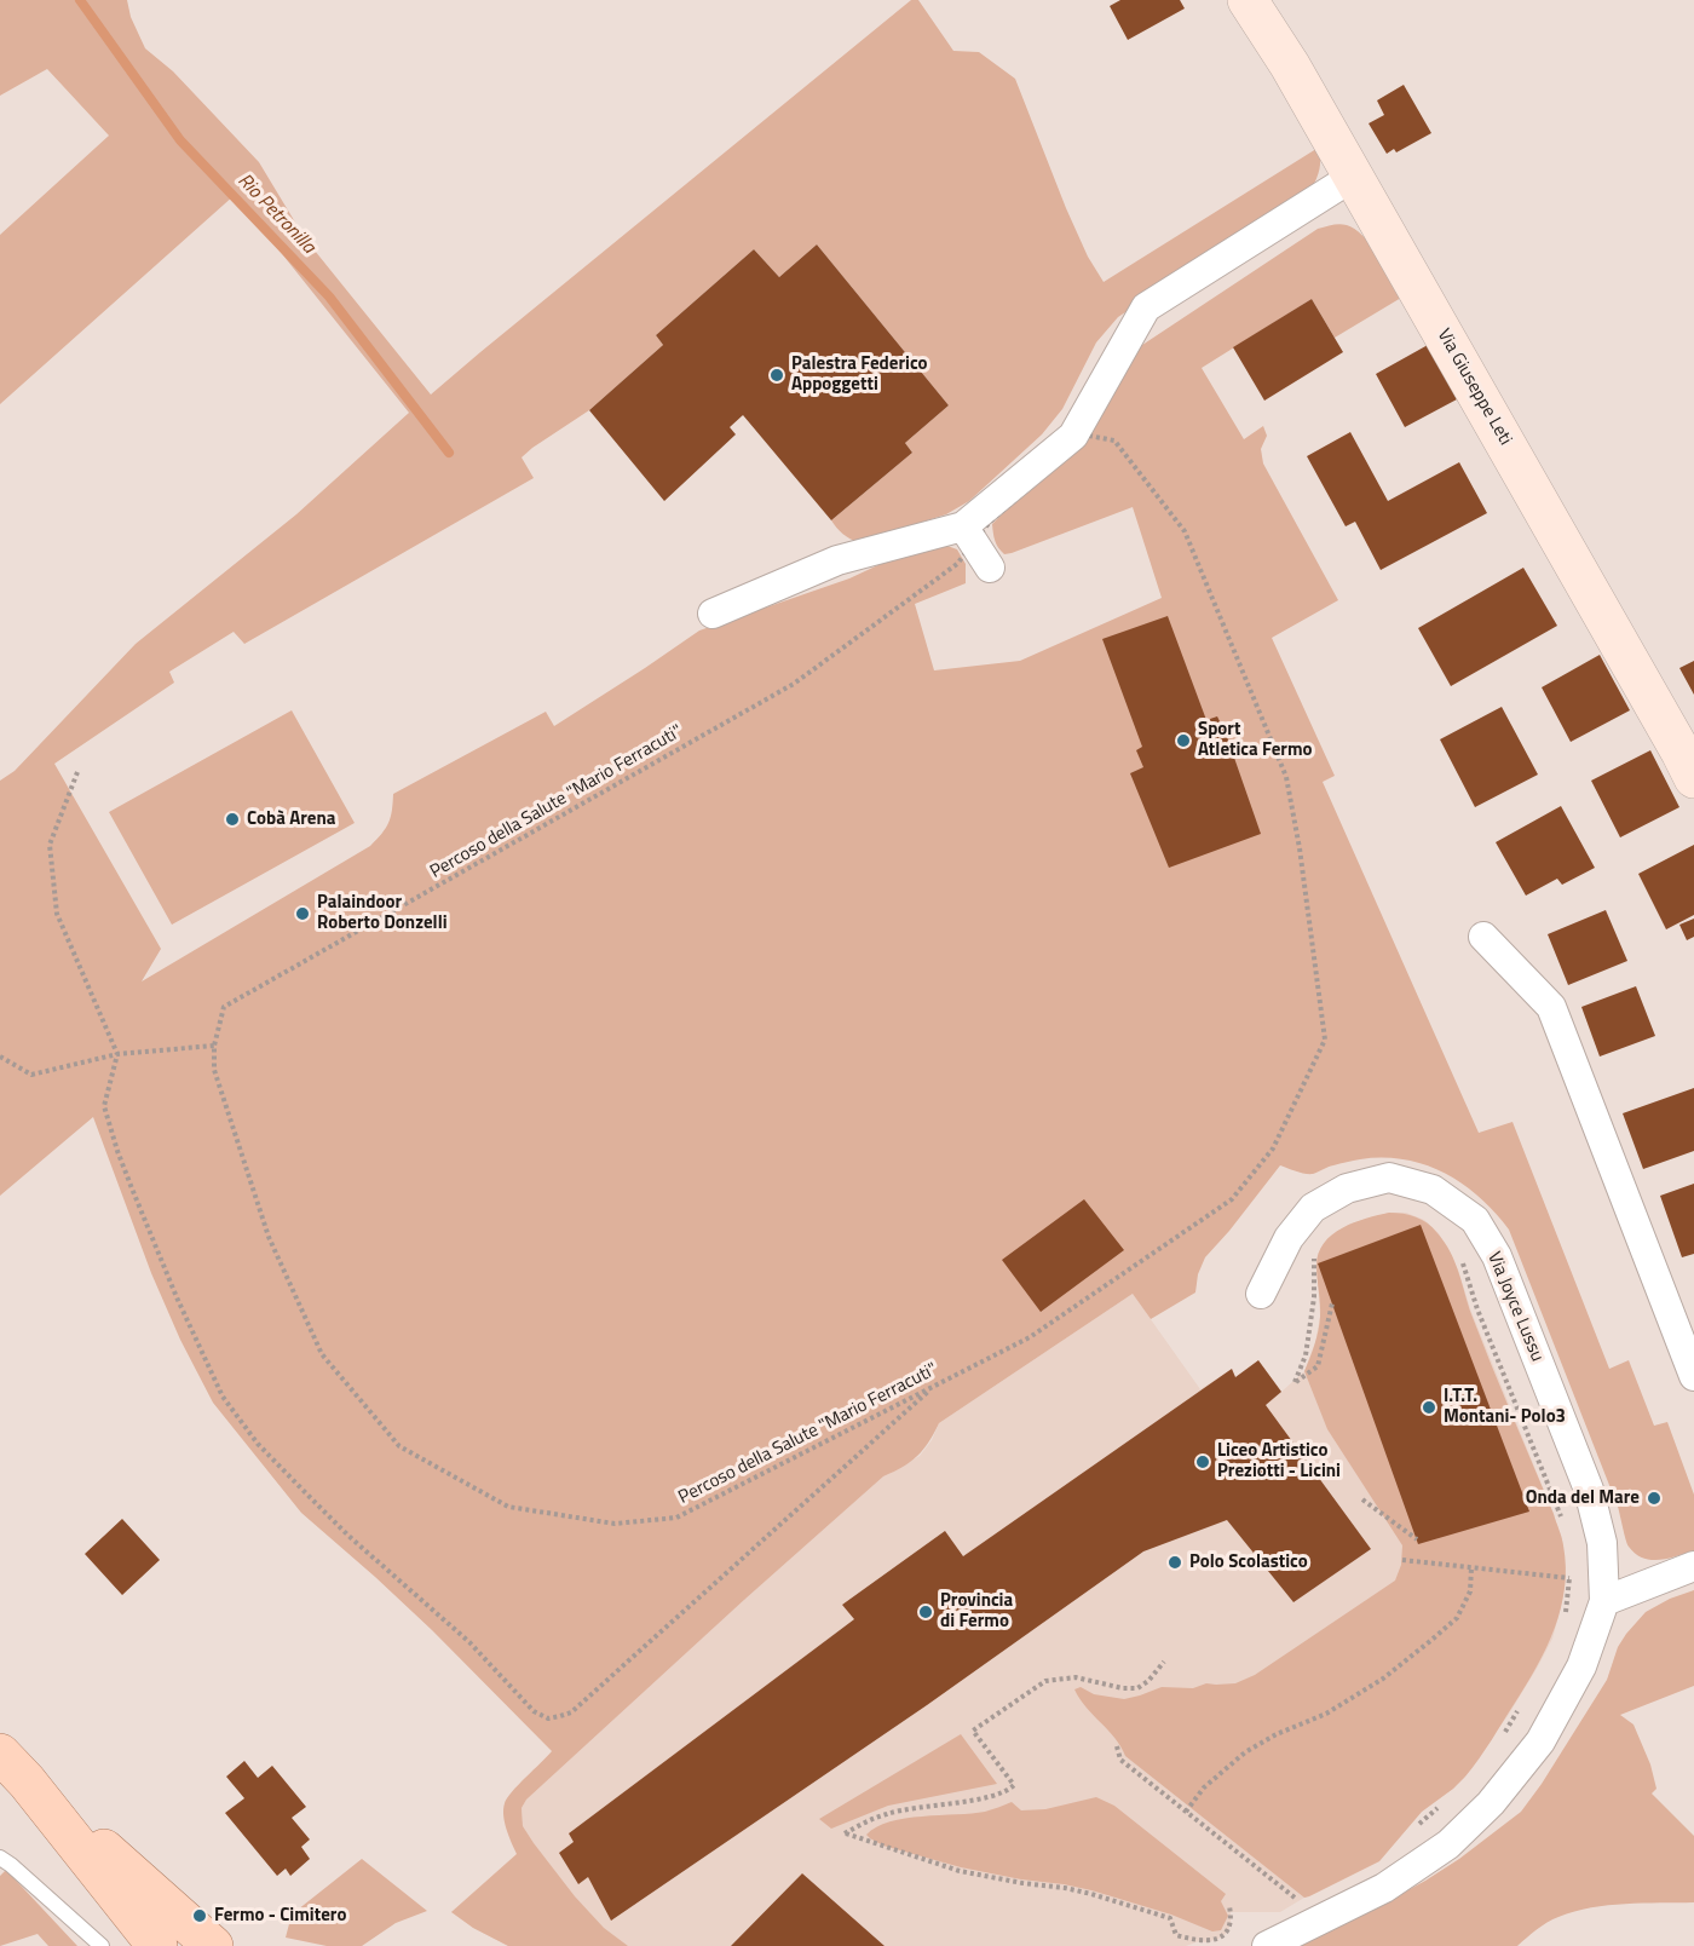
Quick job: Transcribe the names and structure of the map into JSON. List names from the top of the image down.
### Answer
{
  "streets": {
    "main road": ["Via Giuseppe Leti"],
    "street": ["Via Joyce Lussu"],
    "path": ["Percoso della Salute \"Mario Ferracuti\""]
  },
  "water": ["Rio Petronilla"],
  "places": [
    "Palestra Federico Appoggetti",
    "Sport Atletica Fermo",
    "Cobà Arena",
    "Palaindoor Roberto Donzelli",
    "I.T.T. Montani- Polo3",
    "Liceo Artistico Preziotti - Licini",
    "Onda del Mare",
    "Polo Scolastico",
    "Provincia di Fermo",
    "Fermo - Cimitero"
  ]
}
